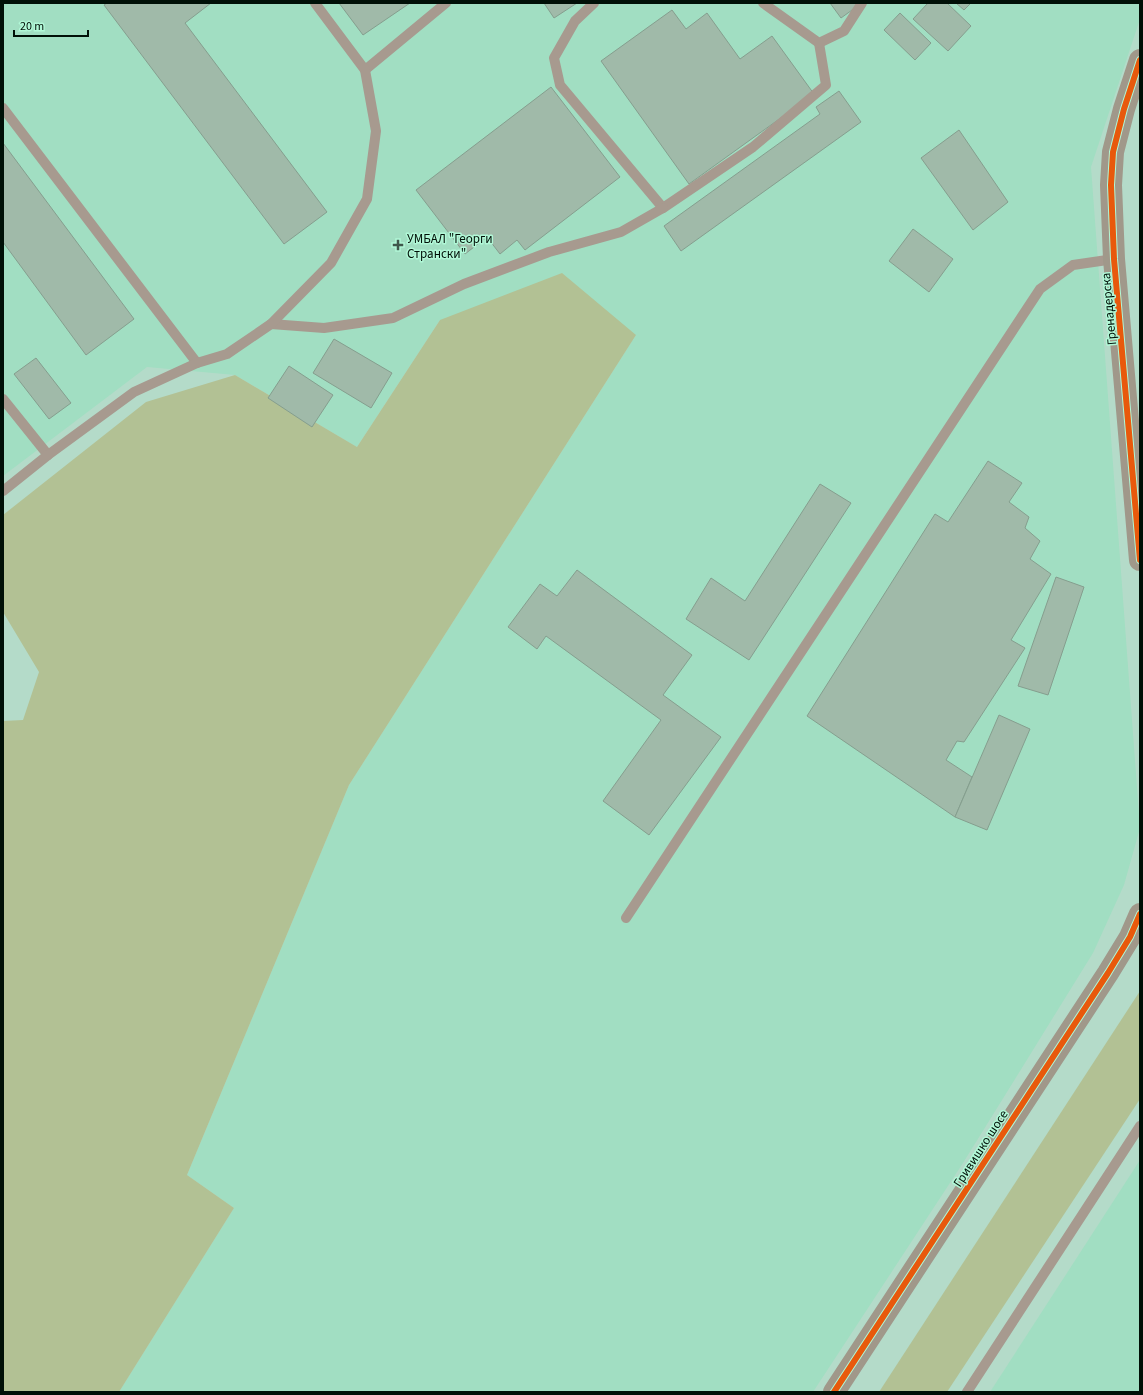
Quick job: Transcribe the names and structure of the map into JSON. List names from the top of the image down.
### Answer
{
  "streets": {
    "street": ["Гренадерска", "Гривишко шосе"]
  },
  "places": {
    "health": ["УМБАЛ \"Георги Странски\""]
  },
  "scale_bar": "20 m"
}
